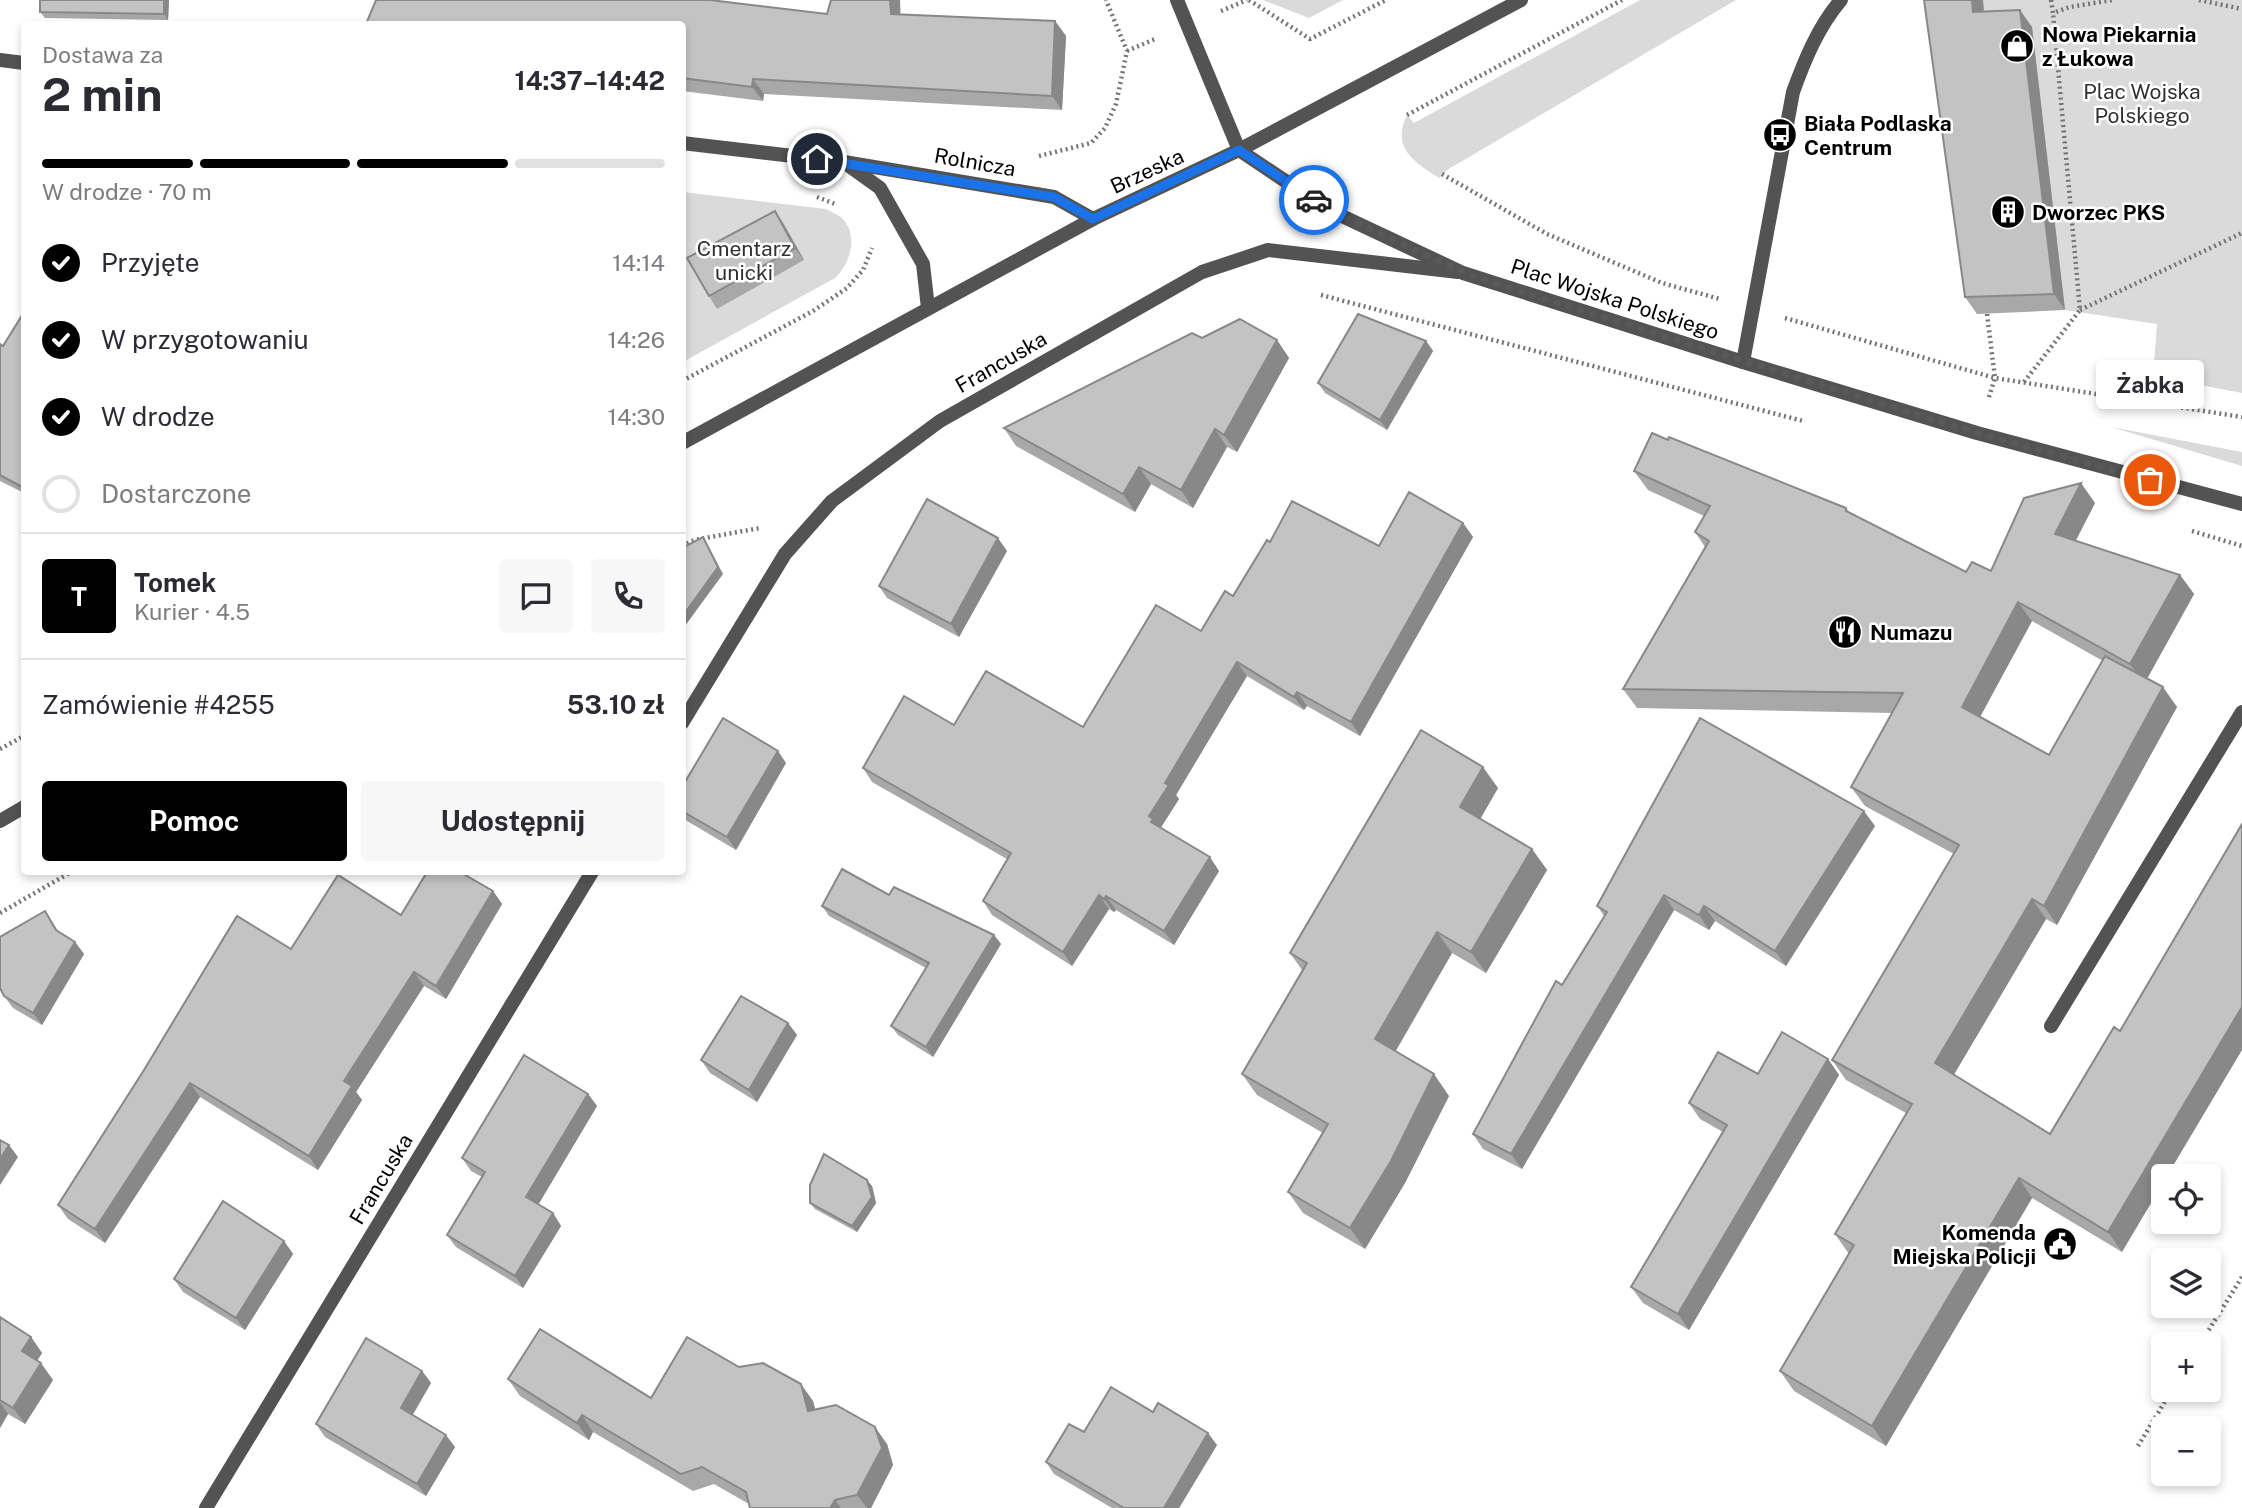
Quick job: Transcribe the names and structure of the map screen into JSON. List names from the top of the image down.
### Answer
{
  "streets": {
    "street": [
      "Rolnicza",
      "Brzeska",
      "Plac Wojska Polskiego",
      "Francuska"
    ]
  },
  "crossings": [
    ["Rolnicza", "Brzeska"],
    ["Brzeska", "Plac Wojska Polskiego"],
    ["Plac Wojska Polskiego", "Francuska"]
  ],
  "parks": ["Plac Wojska Polskiego", "Cmentarz unicki"],
  "places": {
    "shop": ["Nowa Piekarnia z Łukowa"],
    "bus stop": ["Biała Podlaska Centrum"],
    "building": ["Dworzec PKS"],
    "other": ["Żabka"],
    "restaurant": ["Numazu"],
    "public building": ["Komenda Miejska Policji"]
  },
  "page": {
    "heading": ["2 min", "Dostawa za", "14:37–14:42"],
    "panel": [
      "Tomek",
      "Kurier · 4.5",
      "Zamówienie #4255",
      "53.10 zł"
    ],
    "bar": "W drodze · 70 m",
    "list": [
      ["Przyjęte", "14:14"],
      ["W przygotowaniu", "14:26"],
      ["W drodze", "14:30"],
      "Dostarczone"
    ],
    "bubble": "Żabka",
    "round": "T",
    "buttons": ["Pomoc", "Udostępnij"],
    "map_buttons": ["+", "−"]
  }
}
